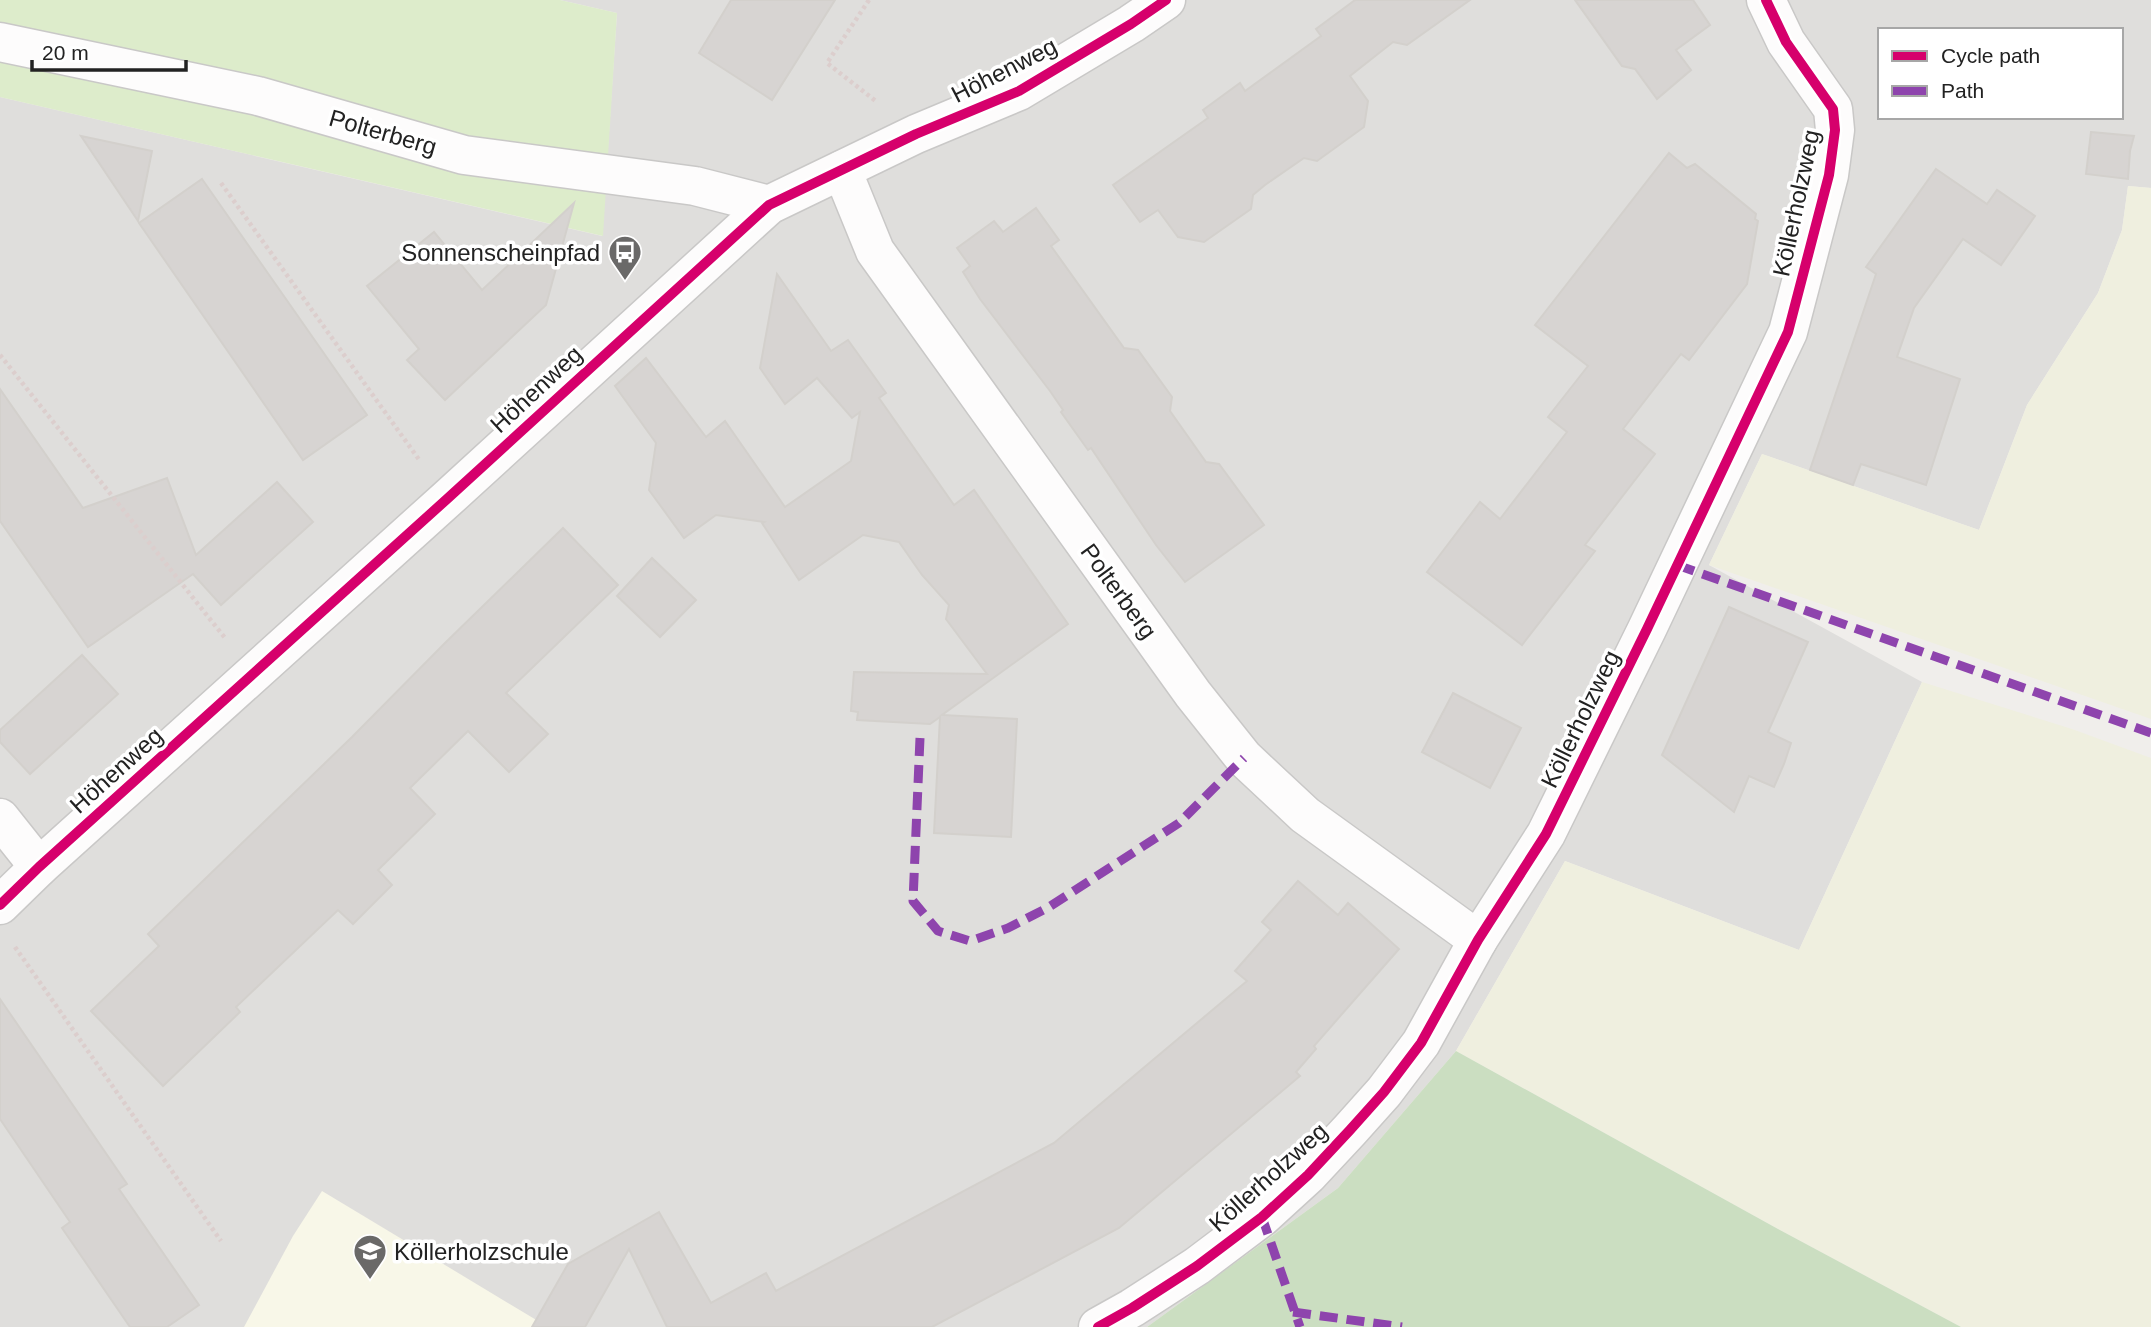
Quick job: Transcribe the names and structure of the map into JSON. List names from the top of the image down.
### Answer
{
  "streets": {
    "street": ["Höhenweg", "Polterberg", "Köllerholzweg"]
  },
  "crossings": [
    ["Höhenweg", "Polterberg"],
    ["Polterberg", "Köllerholzweg"]
  ],
  "places": {
    "bus stop": ["Sonnenscheinpfad"],
    "school or university": ["Köllerholzschule"]
  },
  "legend": ["Cycle path", "Path"],
  "scale_bar": "20 m"
}
